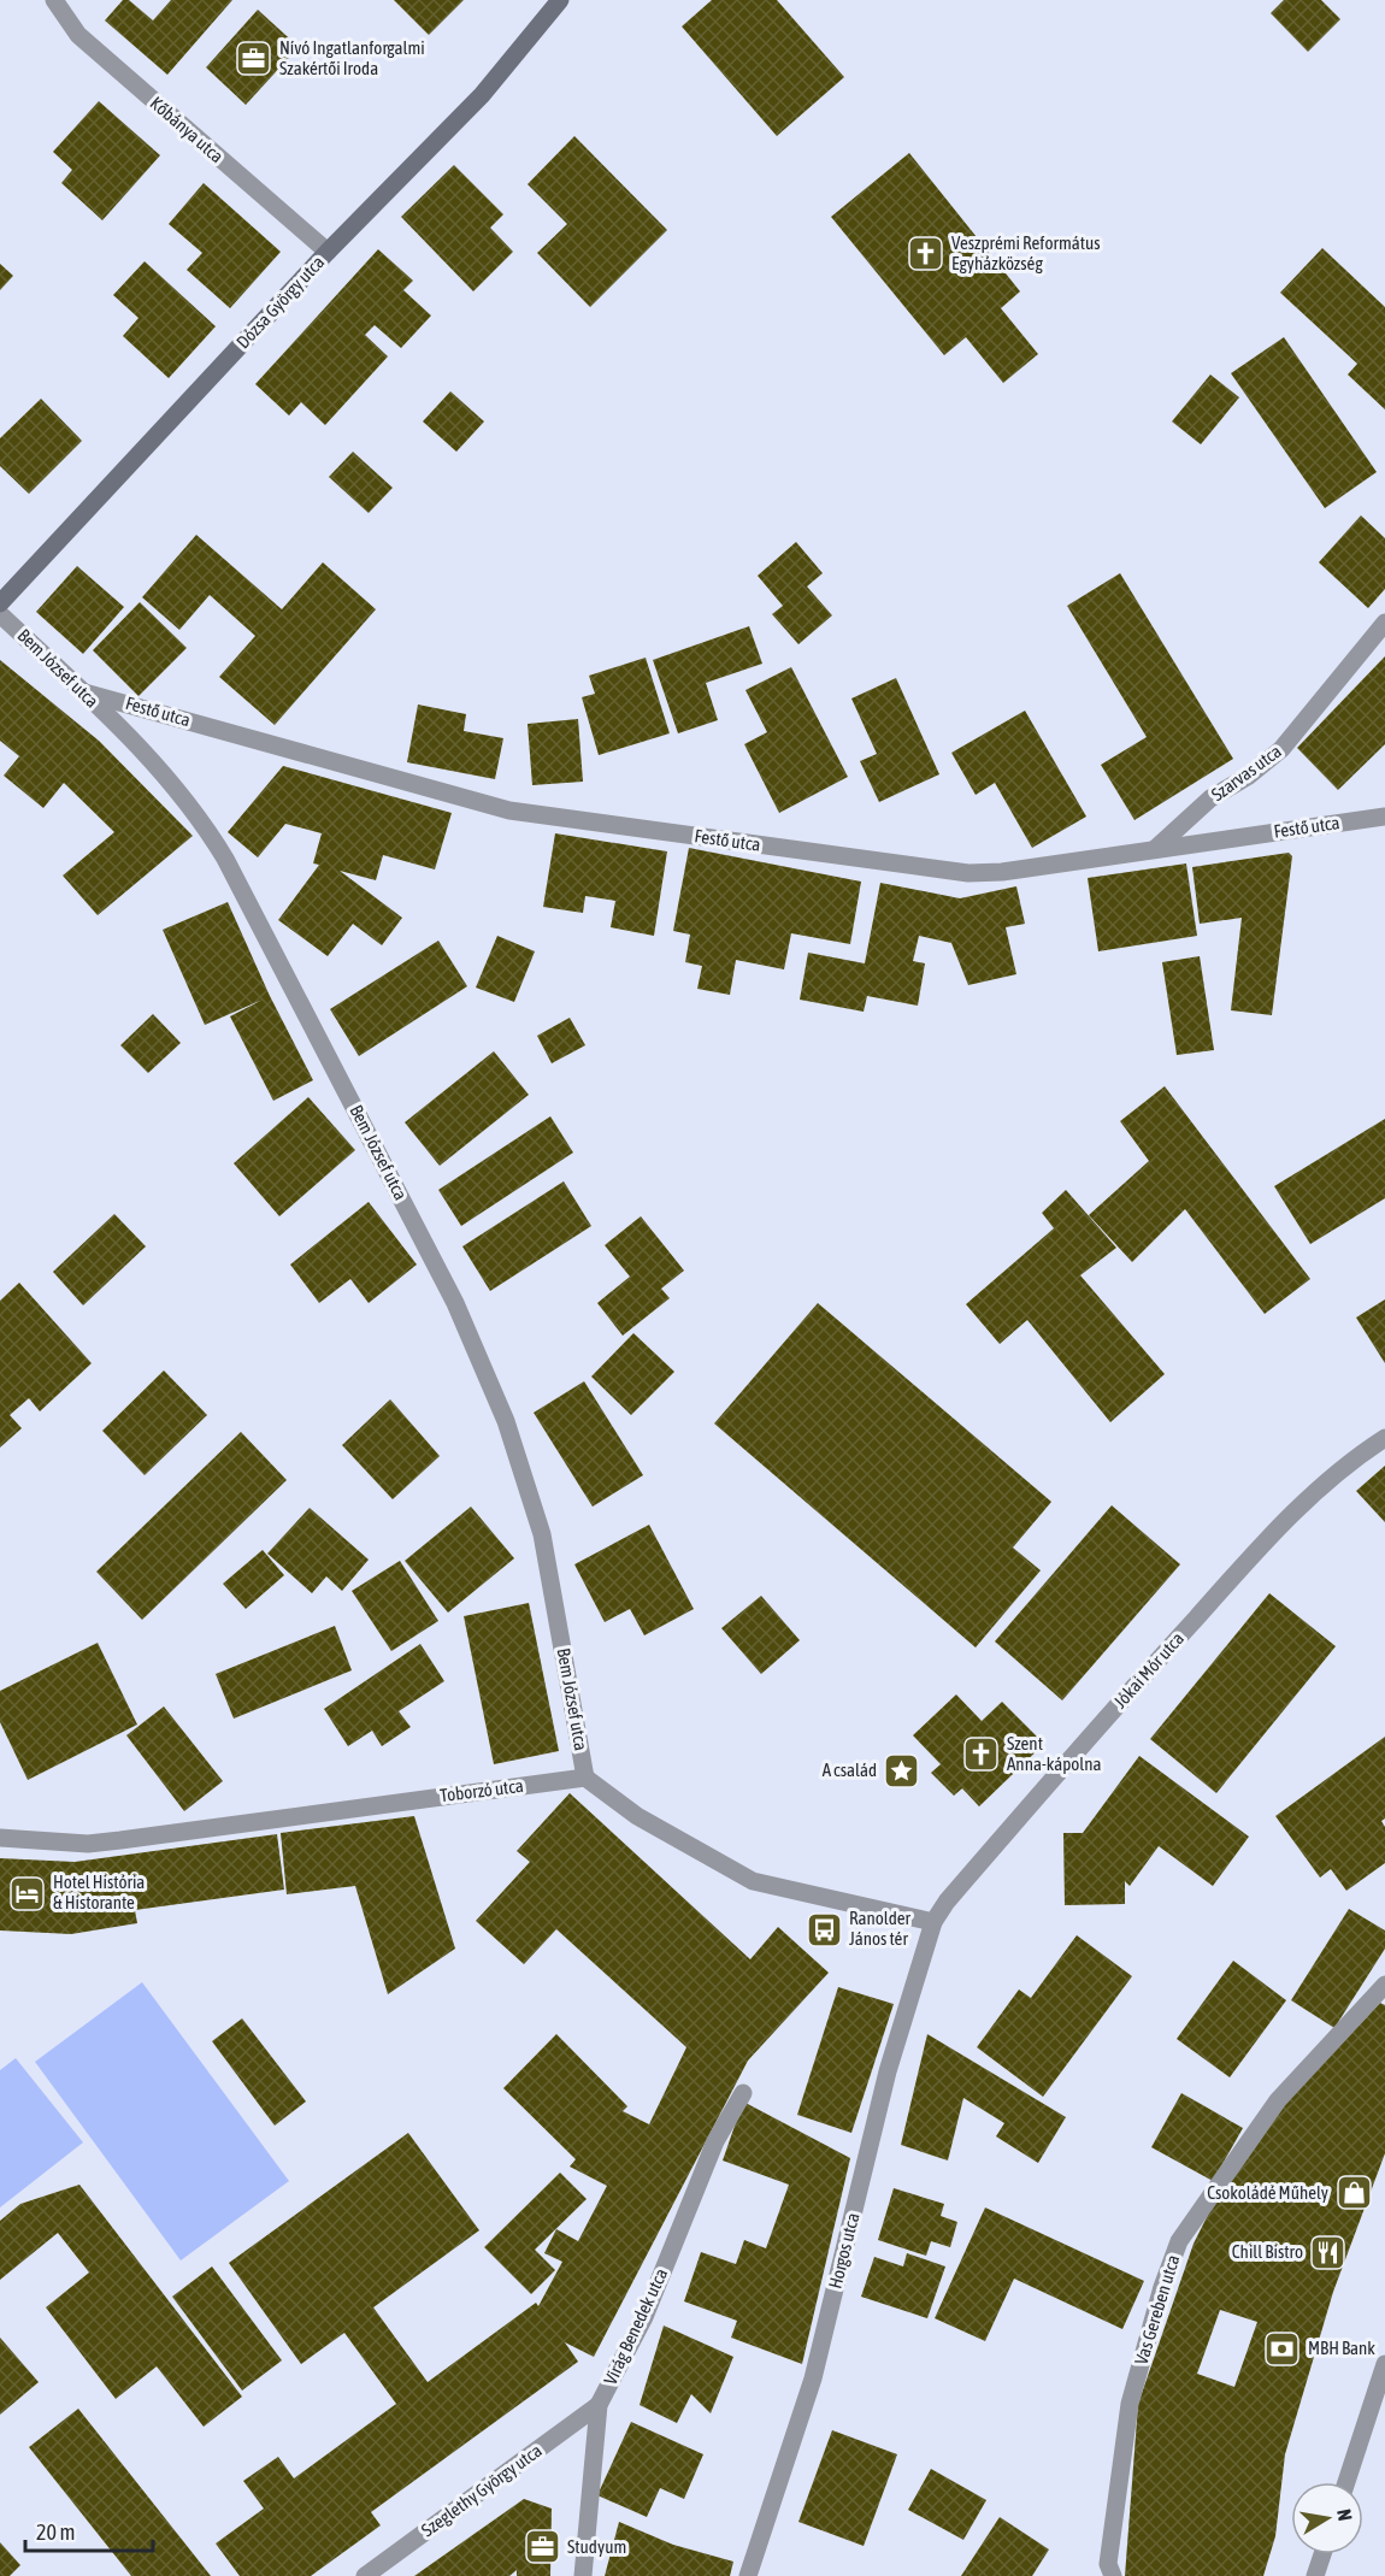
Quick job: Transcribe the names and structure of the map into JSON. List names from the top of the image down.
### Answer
{
  "streets": {
    "main road": ["Dózsa György utca"],
    "street": [
      "Kőbánya utca",
      "Bem József utca",
      "Festő utca",
      "Szarvas utca",
      "Jókai Mór utca",
      "Toborzó utca",
      "Horgos utca",
      "Vas Gereben utca",
      "Virág Benedek utca",
      "Szeglethy György utca"
    ]
  },
  "crossings": [
    ["Kőbánya utca", "Dózsa György utca"],
    ["Bem József utca", "Festő utca"],
    ["Bem József utca", "Toborzó utca"],
    ["Festő utca", "Szarvas utca"],
    ["Jókai Mór utca", "Horgos utca"],
    ["Virág Benedek utca", "Szeglethy György utca"]
  ],
  "places": {
    "office": ["Nívó Ingatlanforgalmi Szakértői Iroda", "Studyum"],
    "church": ["Veszprémi Református Egyházközség", "Szent Anna-kápolna"],
    "place": ["A család"],
    "hotel": ["Hotel História & Historante"],
    "bus stop": ["Ranolder János tér"],
    "shop": ["Csokoládé Műhely"],
    "restaurant": ["Chill Bistro"],
    "bank": ["MBH Bank"]
  },
  "scale_bar": "20 m",
  "north": "right"
}
